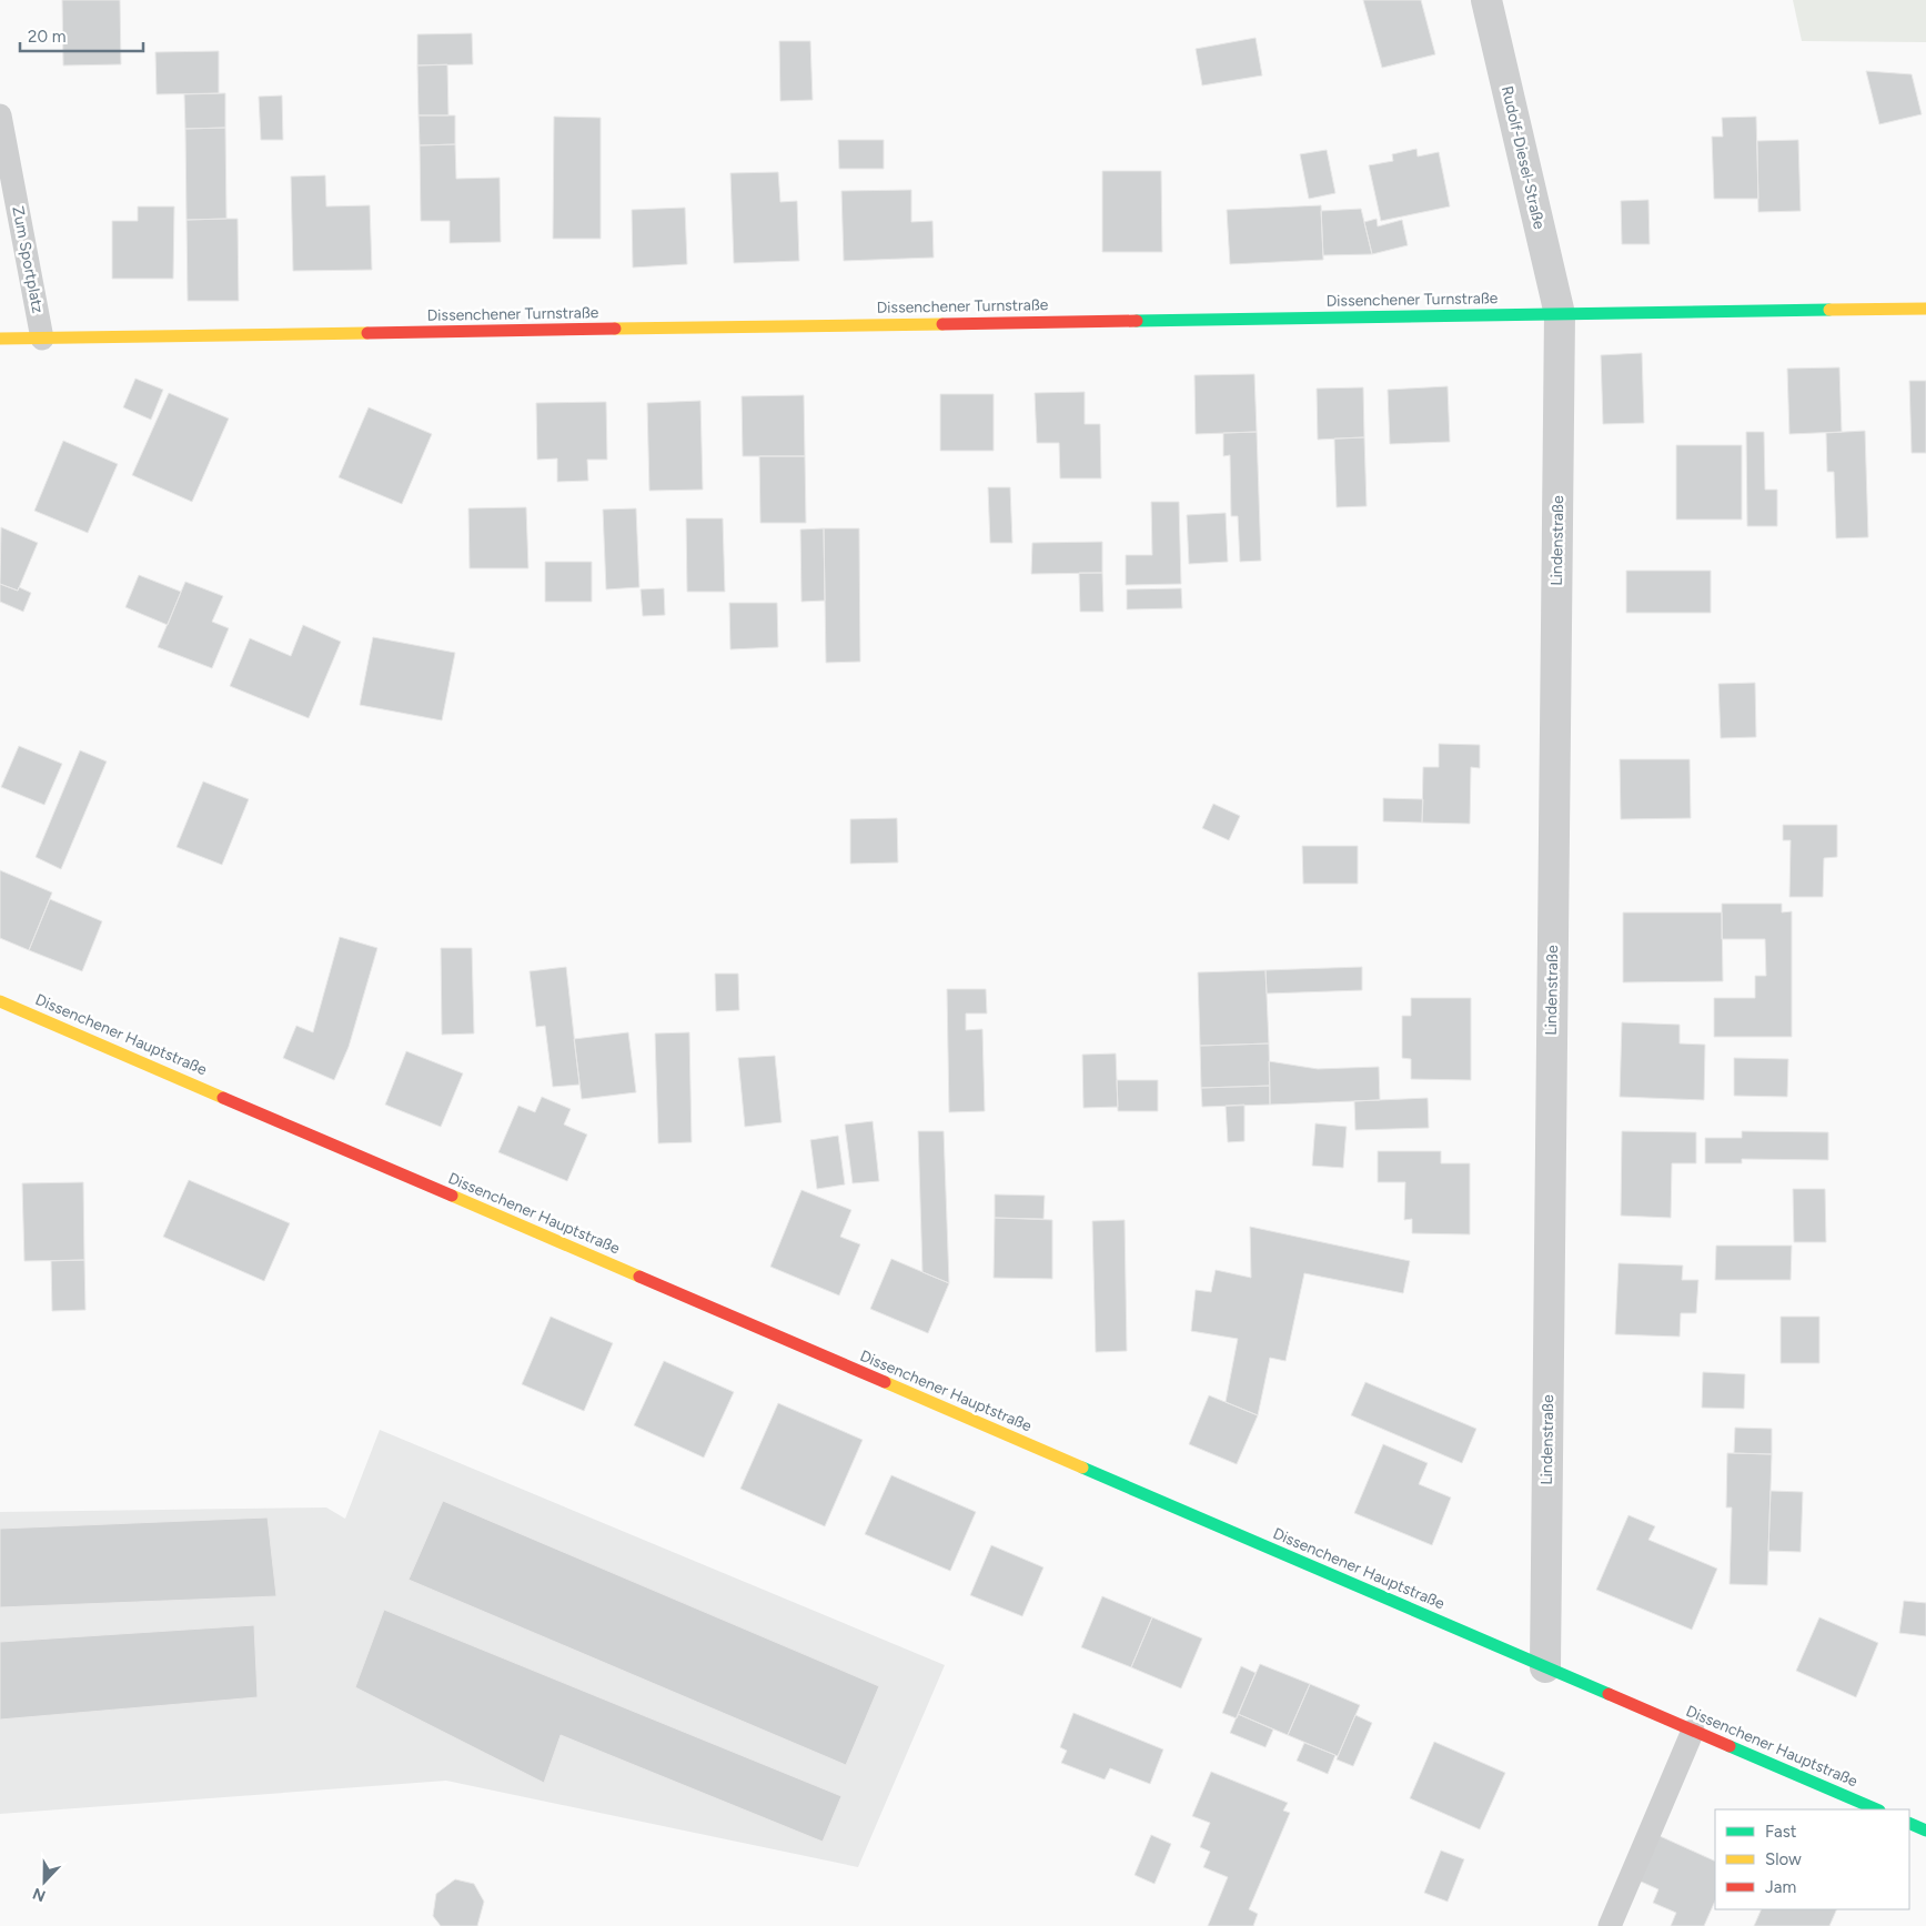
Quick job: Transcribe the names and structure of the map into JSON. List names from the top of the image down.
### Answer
{
  "streets": {
    "main road": ["Dissenchener Turnstraße", "Dissenchener Hauptstraße"],
    "street": ["Rudolf-Diesel-Straße", "Lindenstraße"],
    "lane": ["Zum Sportplatz"]
  },
  "crossings": [
    ["Rudolf-Diesel-Straße", "Dissenchener Turnstraße"],
    ["Rudolf-Diesel-Straße", "Lindenstraße"],
    ["Zum Sportplatz", "Dissenchener Turnstraße"],
    ["Dissenchener Turnstraße", "Lindenstraße"],
    ["Lindenstraße", "Dissenchener Hauptstraße"]
  ],
  "legend": ["Fast", "Slow", "Jam"],
  "scale_bar": "20 m",
  "north": "bottom"
}
